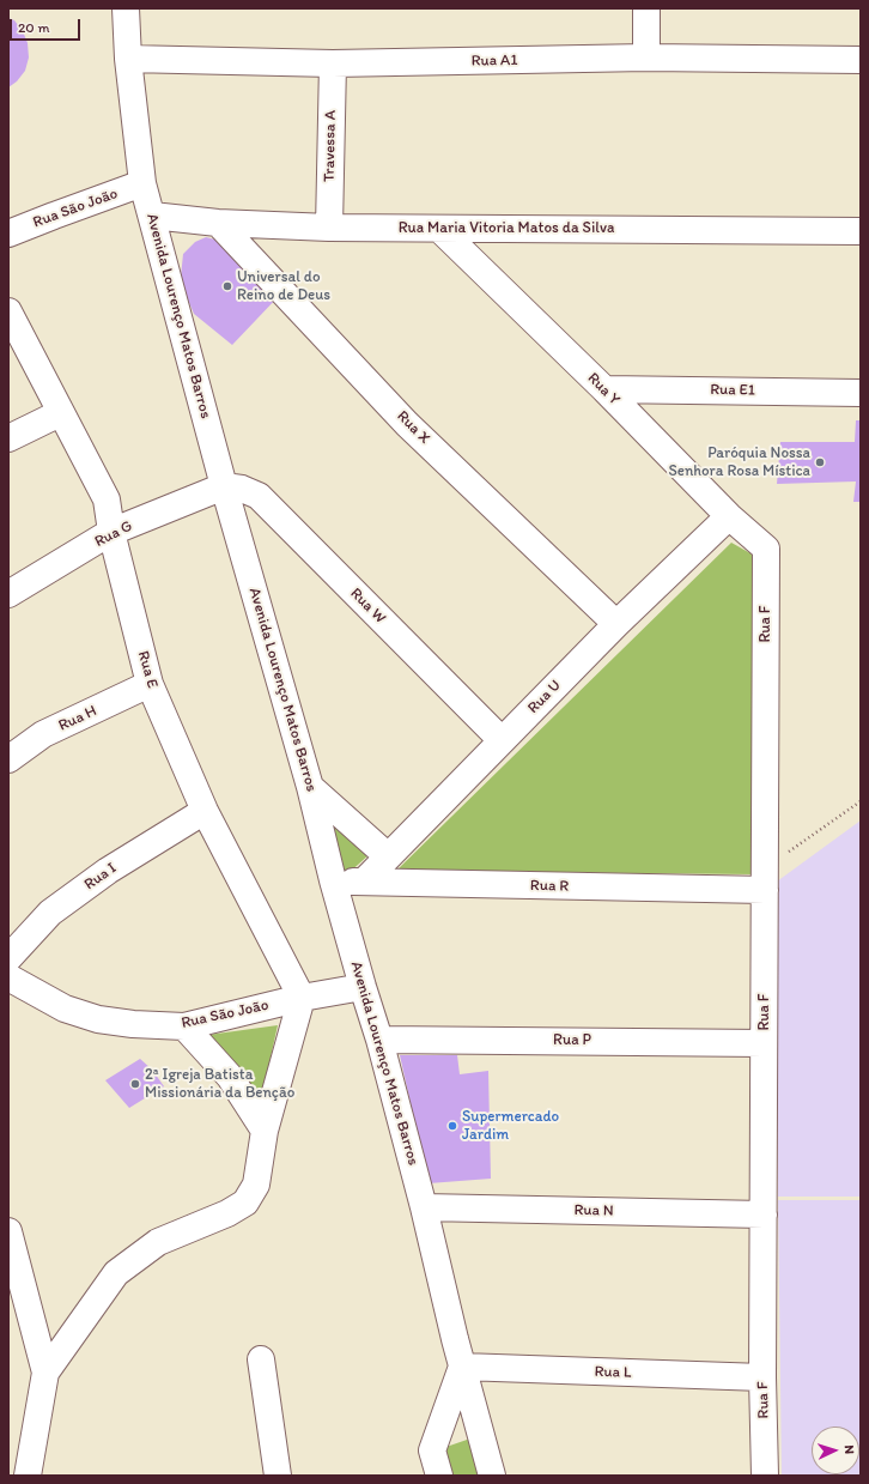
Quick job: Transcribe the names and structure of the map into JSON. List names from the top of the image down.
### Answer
{
  "streets": {
    "street": [
      "Rua A1",
      "Travessa A",
      "Rua São João",
      "Rua Maria Vitoria Matos da Silva",
      "Avenida Lourenço Matos Barros",
      "Rua Y",
      "Rua E1",
      "Rua X",
      "Rua G",
      "Rua W",
      "Rua F",
      "Rua E",
      "Rua U",
      "Rua H",
      "Rua I",
      "Rua R",
      "Rua P",
      "Rua N",
      "Rua L"
    ]
  },
  "crossings": [
    ["Rua A1", "Travessa A"],
    ["Rua A1", "Avenida Lourenço Matos Barros"],
    ["Travessa A", "Rua Maria Vitoria Matos da Silva"],
    ["Rua São João", "Avenida Lourenço Matos Barros"],
    ["Rua São João", "Rua E"],
    ["Rua Maria Vitoria Matos da Silva", "Avenida Lourenço Matos Barros"],
    ["Rua Maria Vitoria Matos da Silva", "Rua Y"],
    ["Rua Maria Vitoria Matos da Silva", "Rua X"],
    ["Avenida Lourenço Matos Barros", "Rua G"],
    ["Avenida Lourenço Matos Barros", "Rua W"],
    ["Avenida Lourenço Matos Barros", "Rua R"],
    ["Avenida Lourenço Matos Barros", "Rua P"],
    ["Avenida Lourenço Matos Barros", "Rua N"],
    ["Avenida Lourenço Matos Barros", "Rua L"],
    ["Rua Y", "Rua E1"],
    ["Rua Y", "Rua F"],
    ["Rua Y", "Rua U"],
    ["Rua X", "Rua U"],
    ["Rua G", "Rua W"],
    ["Rua G", "Rua E"],
    ["Rua W", "Rua U"],
    ["Rua F", "Rua R"],
    ["Rua F", "Rua P"],
    ["Rua F", "Rua N"],
    ["Rua F", "Rua L"],
    ["Rua E", "Rua H"],
    ["Rua E", "Rua I"],
    ["Rua U", "Rua R"]
  ],
  "places": [
    "Universal do Reino de Deus",
    "Paróquia Nossa Senhora Rosa Mística",
    "2ª Igreja Batista Missionária da Benção",
    "Supermercado Jardim"
  ],
  "scale_bar": "20 m",
  "north": "right"
}
